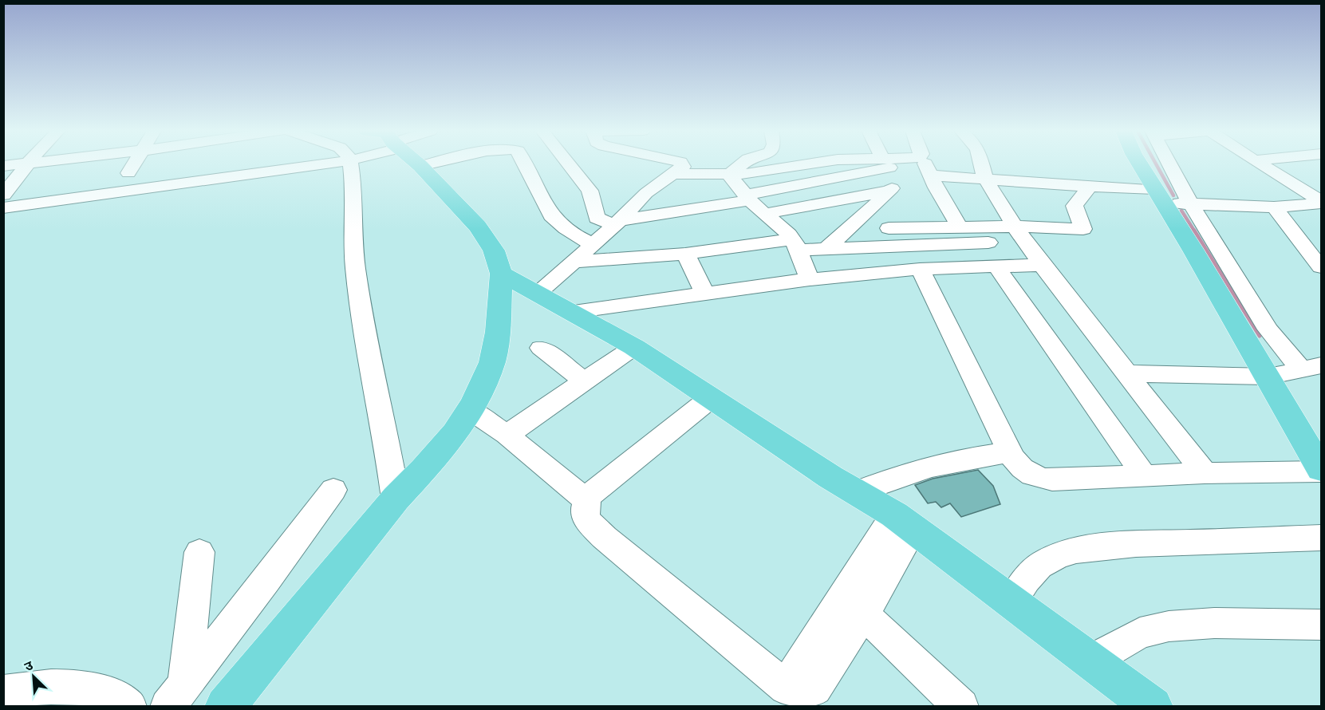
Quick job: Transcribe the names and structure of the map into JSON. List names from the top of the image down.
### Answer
{
  "north": "top left"
}
